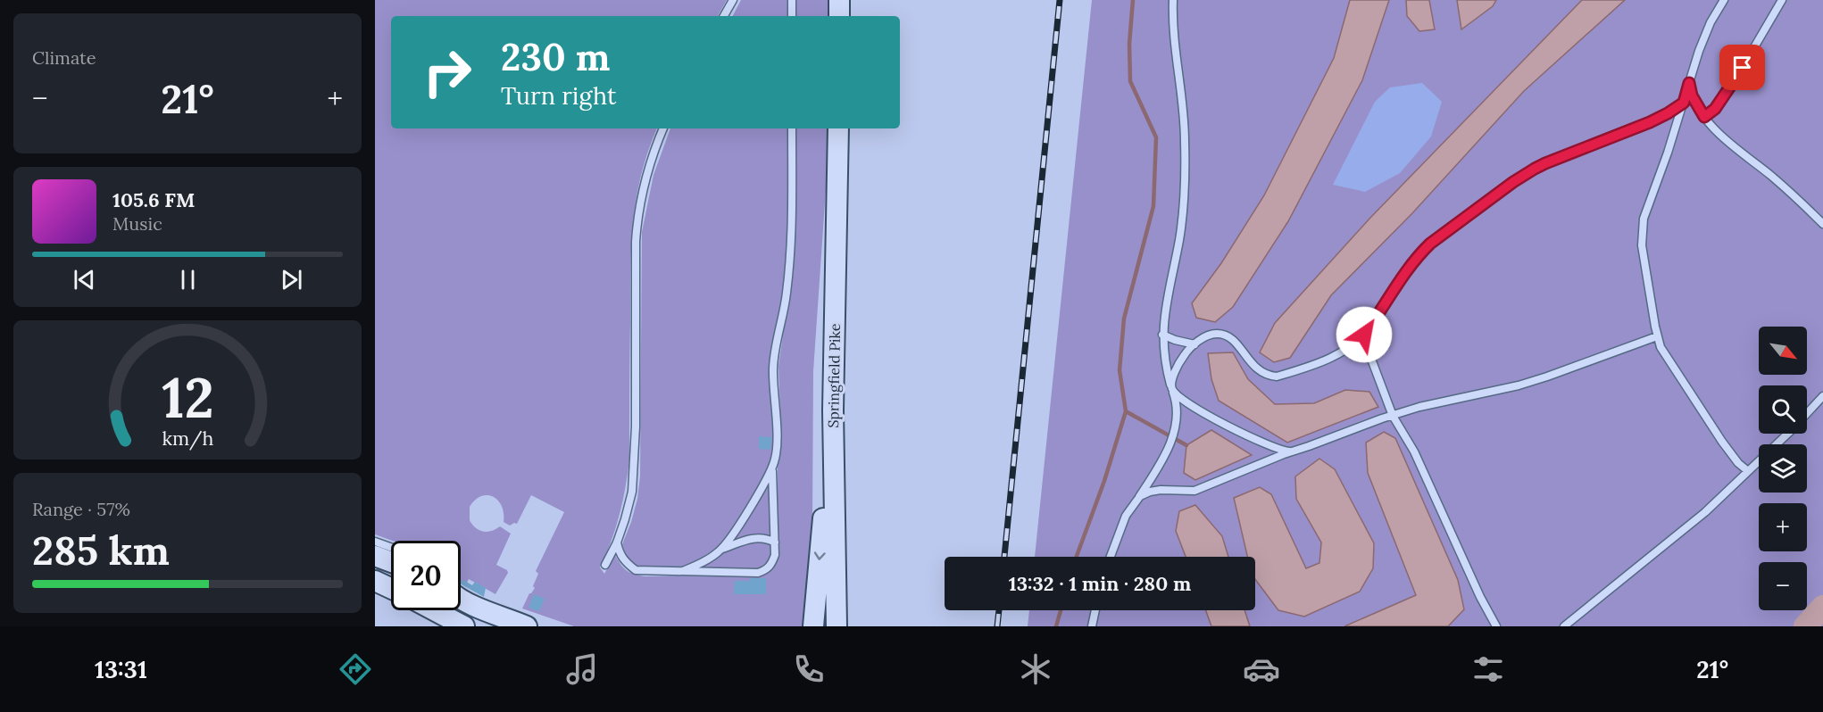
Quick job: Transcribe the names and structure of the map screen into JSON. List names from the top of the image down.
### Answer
{
  "streets": {
    "main road": ["Springfield Pike"]
  },
  "north": "bottom right",
  "page": {
    "tile": [
      "Climate",
      ["Range · 57%", "285 km"]
    ],
    "turn": ["230 m", "Turn right"],
    "heat": ["−", "21°", "+"],
    "song": ["105.6 FM", "Music"],
    "map_buttons": ["+", "−"],
    "limit": "20",
    "trip": "13:32 · 1 min · 280 m",
    "tabs": ["13:31", "21°"],
    "gauge": ["12", "km/h"]
  }
}
